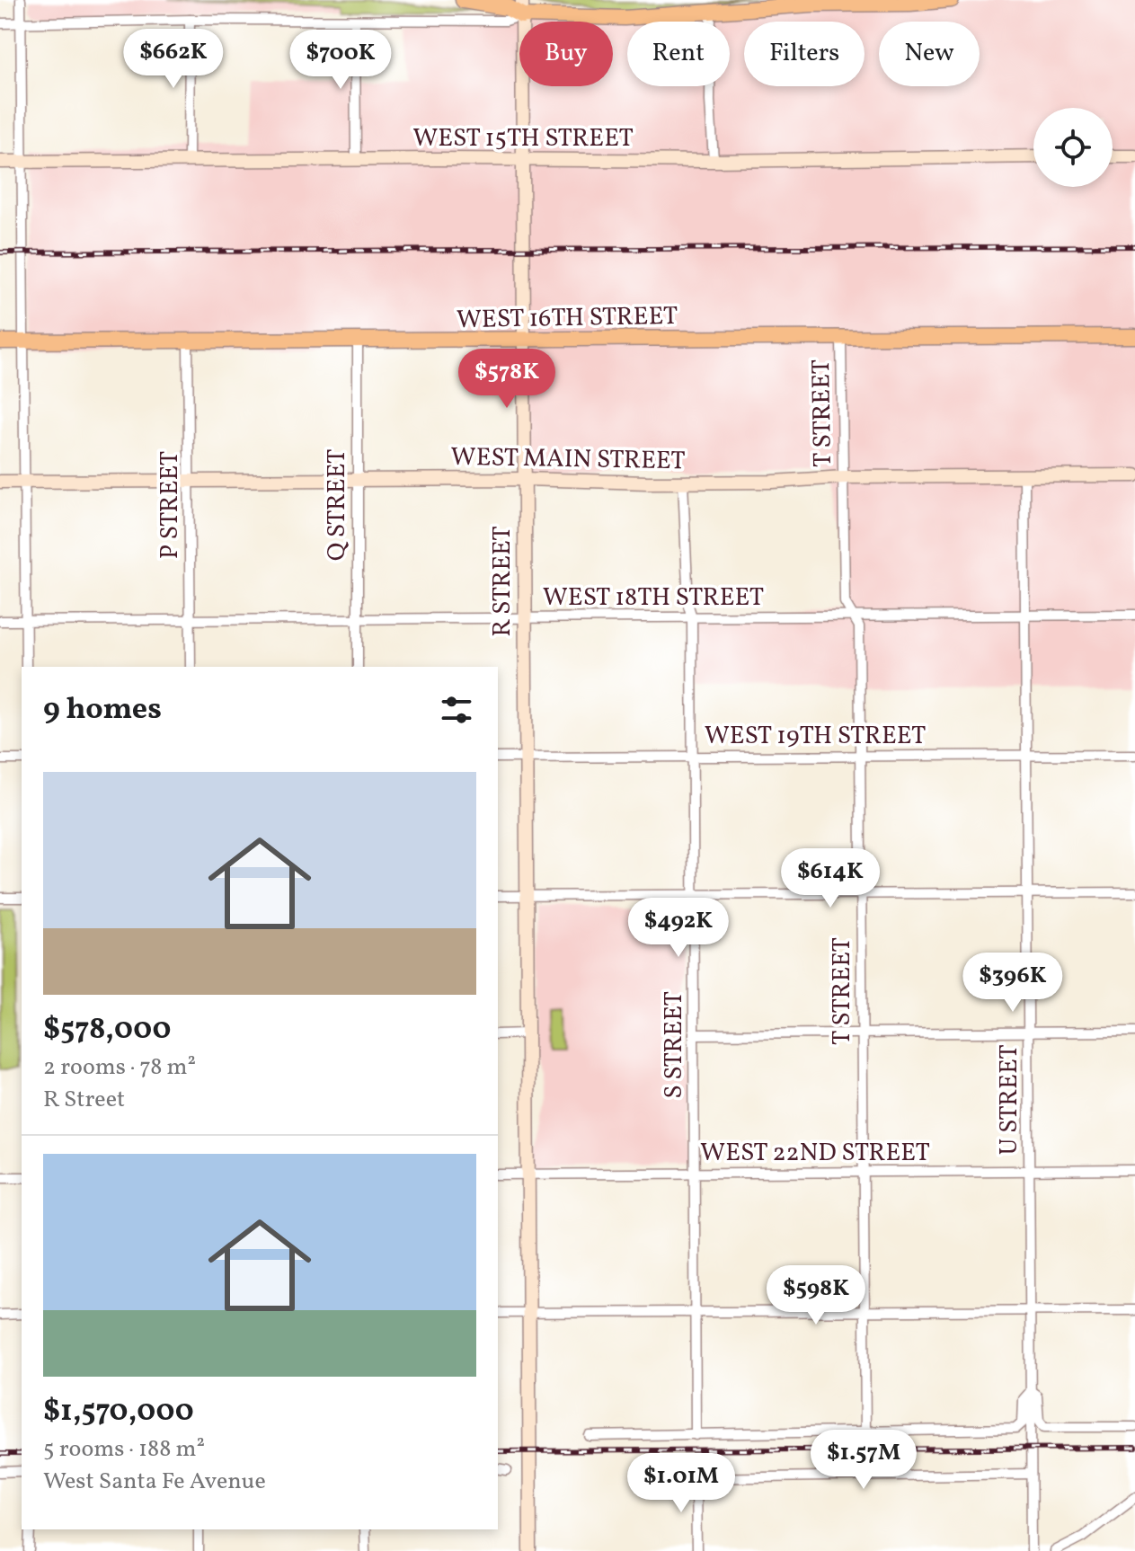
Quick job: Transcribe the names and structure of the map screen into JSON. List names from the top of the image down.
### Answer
{
  "streets": {
    "main road": ["WEST 16TH STREET"],
    "street": [
      "WEST 15TH STREET",
      "T STREET",
      "WEST MAIN STREET",
      "P STREET",
      "Q STREET",
      "R STREET",
      "WEST 18TH STREET",
      "WEST 19TH STREET",
      "S STREET",
      "U STREET",
      "WEST 22ND STREET"
    ]
  },
  "crossings": [
    ["WEST 15TH STREET", "R STREET"],
    ["WEST 16TH STREET", "T STREET"],
    ["WEST 16TH STREET", "P STREET"],
    ["WEST 16TH STREET", "Q STREET"],
    ["WEST 16TH STREET", "R STREET"],
    ["T STREET", "WEST MAIN STREET"],
    ["T STREET", "WEST 18TH STREET"],
    ["T STREET", "WEST 19TH STREET"],
    ["T STREET", "WEST 22ND STREET"],
    ["WEST MAIN STREET", "P STREET"],
    ["WEST MAIN STREET", "Q STREET"],
    ["WEST MAIN STREET", "R STREET"],
    ["WEST MAIN STREET", "S STREET"],
    ["WEST MAIN STREET", "U STREET"],
    ["P STREET", "WEST 18TH STREET"],
    ["Q STREET", "WEST 18TH STREET"],
    ["R STREET", "WEST 18TH STREET"],
    ["R STREET", "WEST 19TH STREET"],
    ["R STREET", "WEST 22ND STREET"],
    ["WEST 18TH STREET", "S STREET"],
    ["WEST 18TH STREET", "U STREET"],
    ["WEST 19TH STREET", "S STREET"],
    ["WEST 19TH STREET", "U STREET"],
    ["S STREET", "WEST 22ND STREET"],
    ["U STREET", "WEST 22ND STREET"]
  ],
  "page": {
    "chip": [
      "Buy",
      "Rent",
      "Filters",
      "New"
    ],
    "price": [
      "$662K",
      "$700K",
      "$578K",
      "$614K",
      "$492K",
      "$396K",
      "$598K",
      "$1.57M",
      "$1.01M"
    ],
    "heading": "9 homes",
    "list": [
      {
        "name": "$578,000",
        "note": "2 rooms · 78 m² · R Street"
      },
      {
        "name": "$1,570,000",
        "note": "5 rooms · 188 m² · West Santa Fe Avenue"
      }
    ]
  }
}
